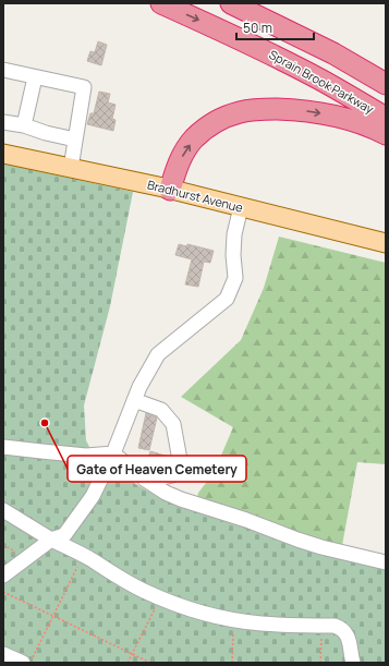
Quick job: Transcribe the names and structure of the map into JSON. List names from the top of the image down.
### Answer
{
  "streets": {
    "highway": ["Sprain Brook Parkway"],
    "main road": ["Bradhurst Avenue"]
  },
  "places": ["Gate of Heaven Cemetery"],
  "scale_bar": "50 m"
}
